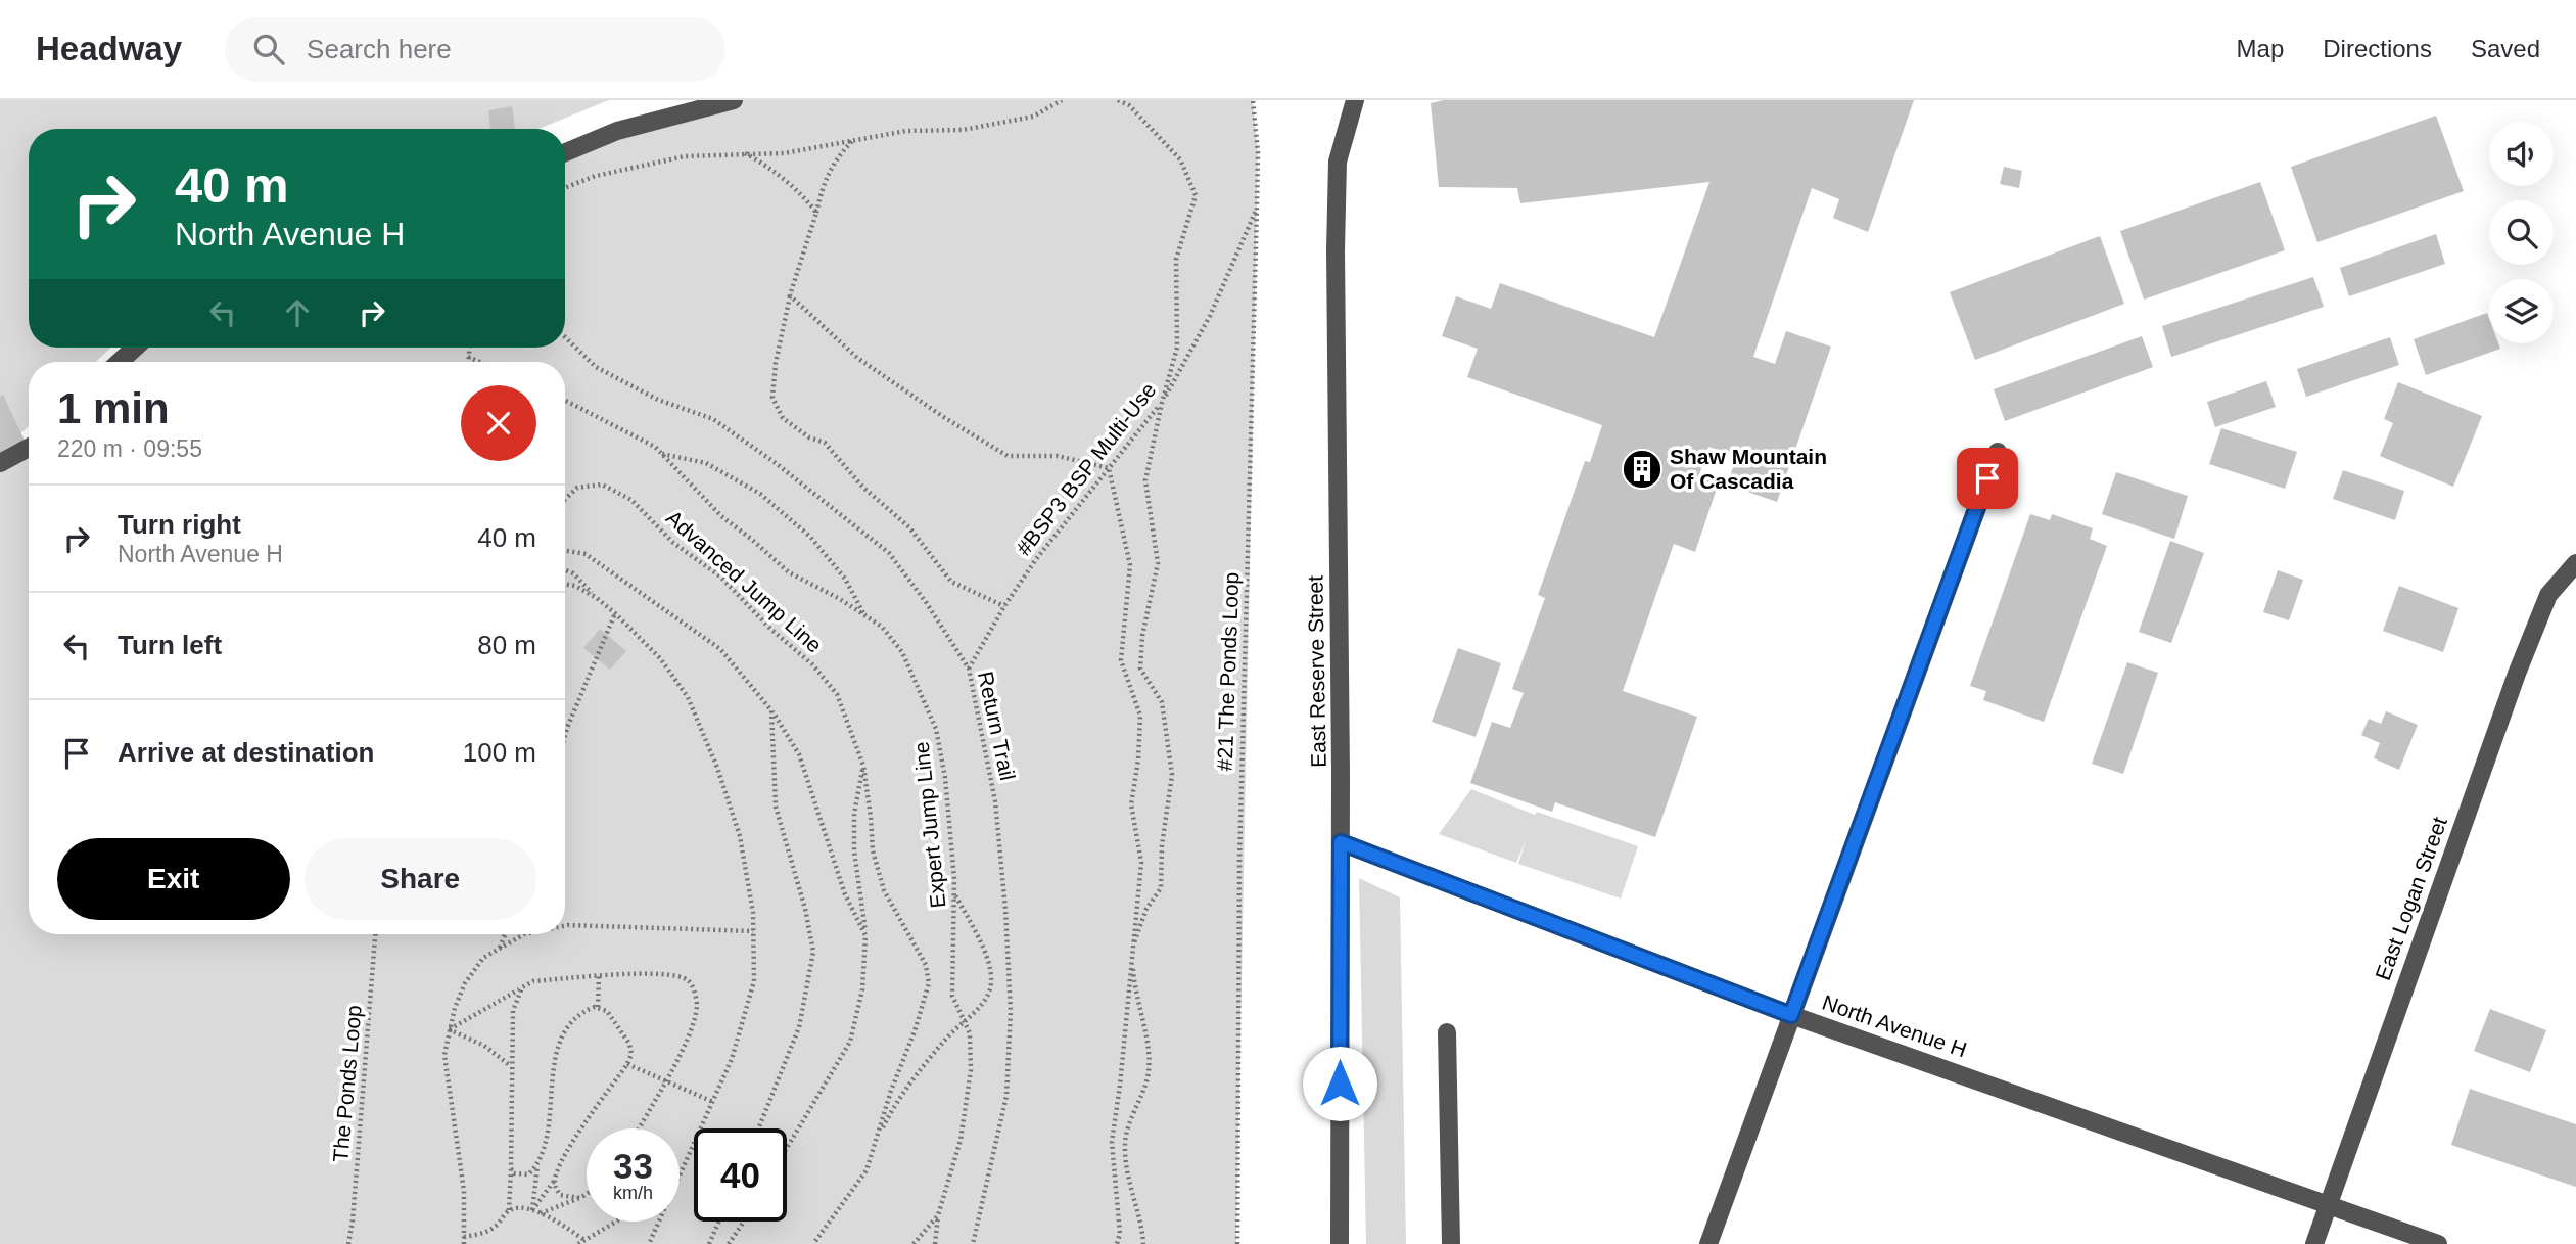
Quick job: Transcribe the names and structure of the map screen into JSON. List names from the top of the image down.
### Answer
{
  "streets": {
    "street": ["East Reserve Street", "East Logan Street", "North Avenue H"],
    "path": [
      "#BSP3 BSP Multi-Use",
      "Advanced Jump Line",
      "#21 The Ponds Loop",
      "Return Trail",
      "Expert Jump Line",
      "The Ponds Loop"
    ]
  },
  "crossings": [
    ["#BSP3 BSP Multi-Use", "#21 The Ponds Loop"],
    ["#BSP3 BSP Multi-Use", "Return Trail"],
    ["East Reserve Street", "North Avenue H"],
    ["East Logan Street", "North Avenue H"]
  ],
  "places": {
    "building": ["Shaw Mountain Of Cascadia"]
  },
  "page": {
    "header": "Headway",
    "search": "Search here",
    "nav": ["Map", "Directions", "Saved"],
    "turn": ["40 m", "North Avenue H"],
    "heading": ["1 min", "220 m · 09:55"],
    "list": [
      {
        "name": "Turn right",
        "note": "North Avenue H",
        "value": "40 m"
      },
      {
        "name": "Turn left",
        "value": "80 m"
      },
      {
        "name": "Arrive at destination",
        "value": "100 m"
      }
    ],
    "buttons": ["Exit", "Share"],
    "speed": "33 km/h",
    "limit": "40"
  }
}
